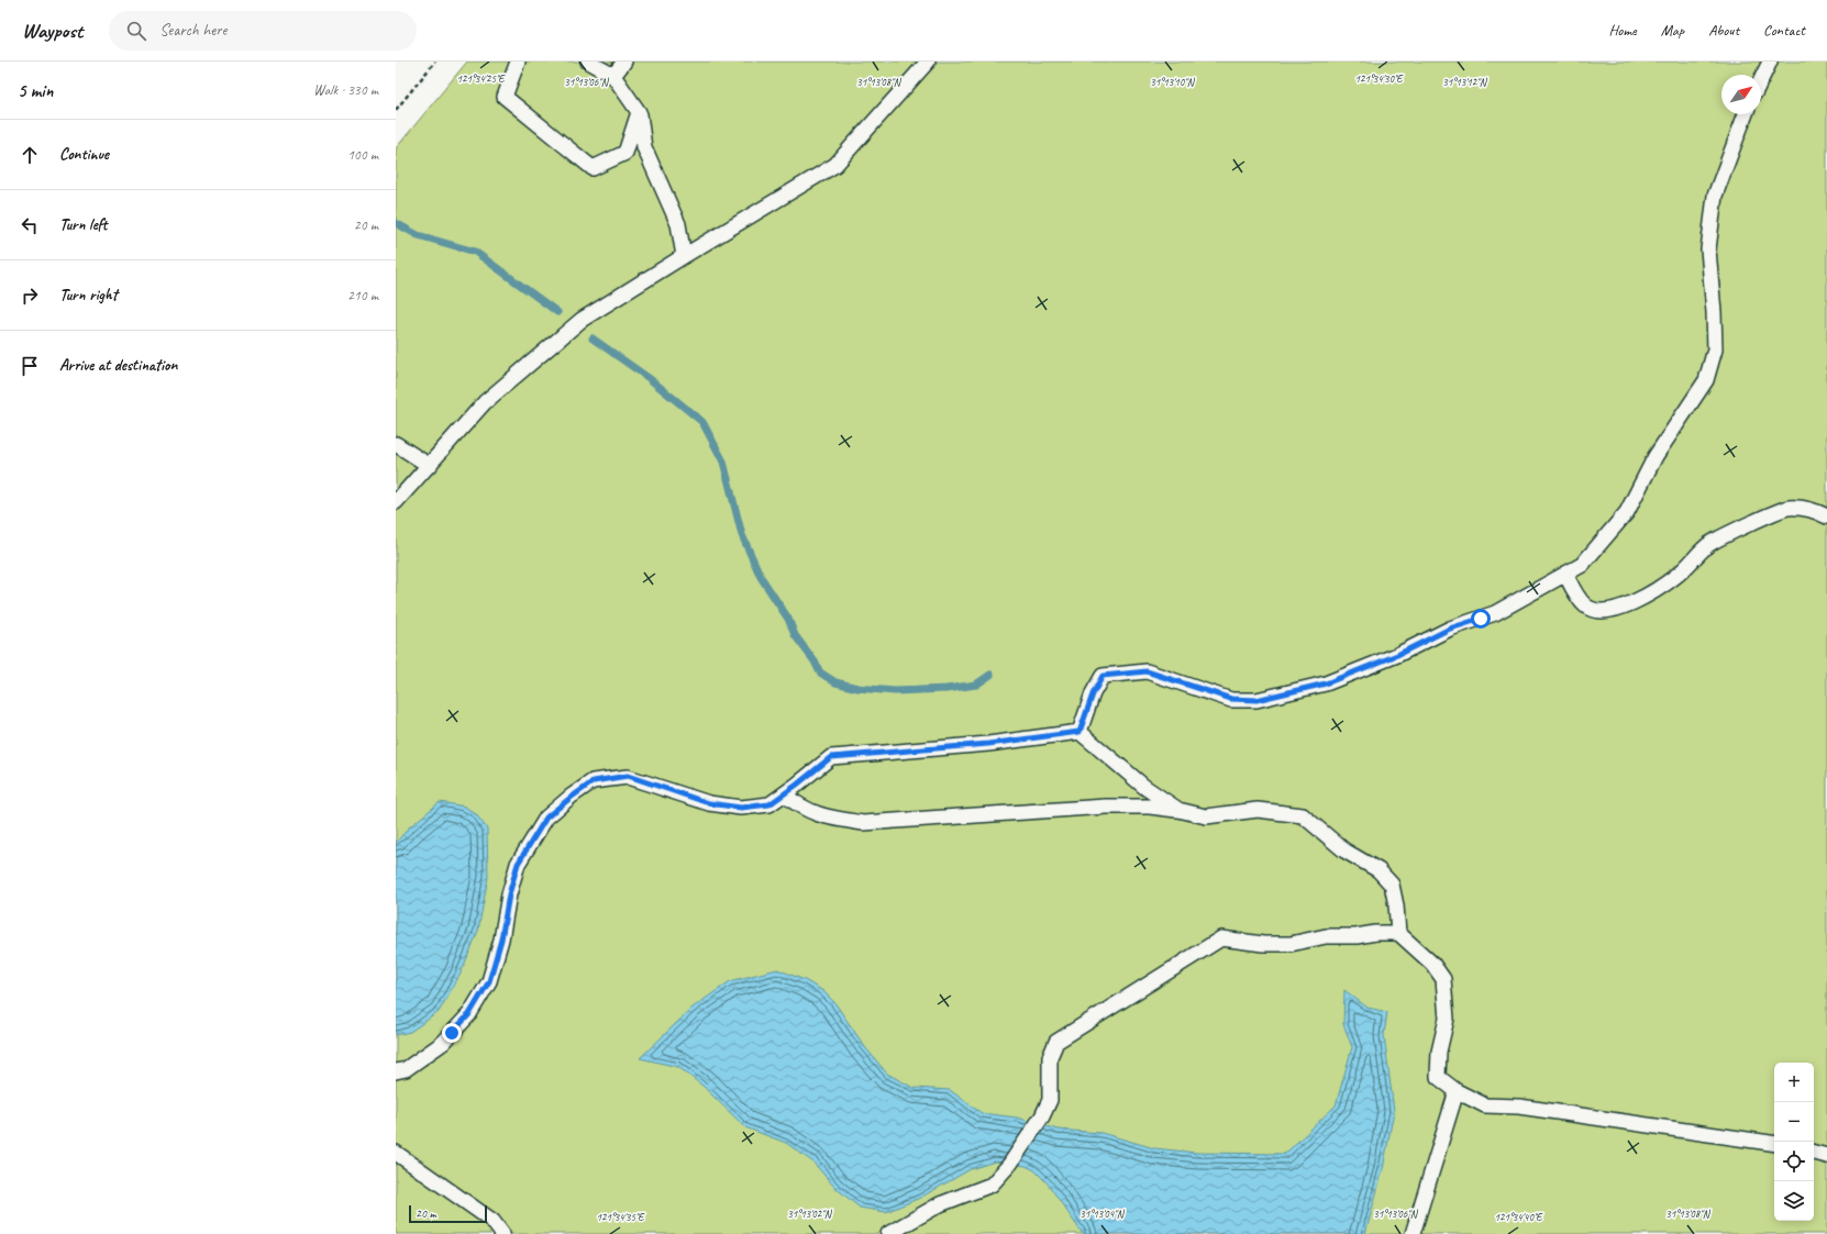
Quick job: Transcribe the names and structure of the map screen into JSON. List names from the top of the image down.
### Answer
{
  "scale_bar": "20 m",
  "north": "top right",
  "page": {
    "header": "Waypost",
    "search": "Search here",
    "nav": [
      "Home",
      "Map",
      "About",
      "Contact"
    ],
    "heading": ["5 min", "Walk · 330 m"],
    "list": [
      ["Continue", "100 m"],
      ["Turn left", "20 m"],
      ["Turn right", "210 m"],
      "Arrive at destination"
    ],
    "map_buttons": ["+", "−"],
    "scale": "20 m"
  },
  "coordinates": [
    "121°34'25\"E",
    "121°34'30\"E",
    "31°13'06\"N",
    "31°13'08\"N",
    "31°13'10\"N",
    "31°13'12\"N",
    "31°13'02\"N",
    "31°13'04\"N",
    "121°34'35\"E",
    "121°34'40\"E"
  ]
}
